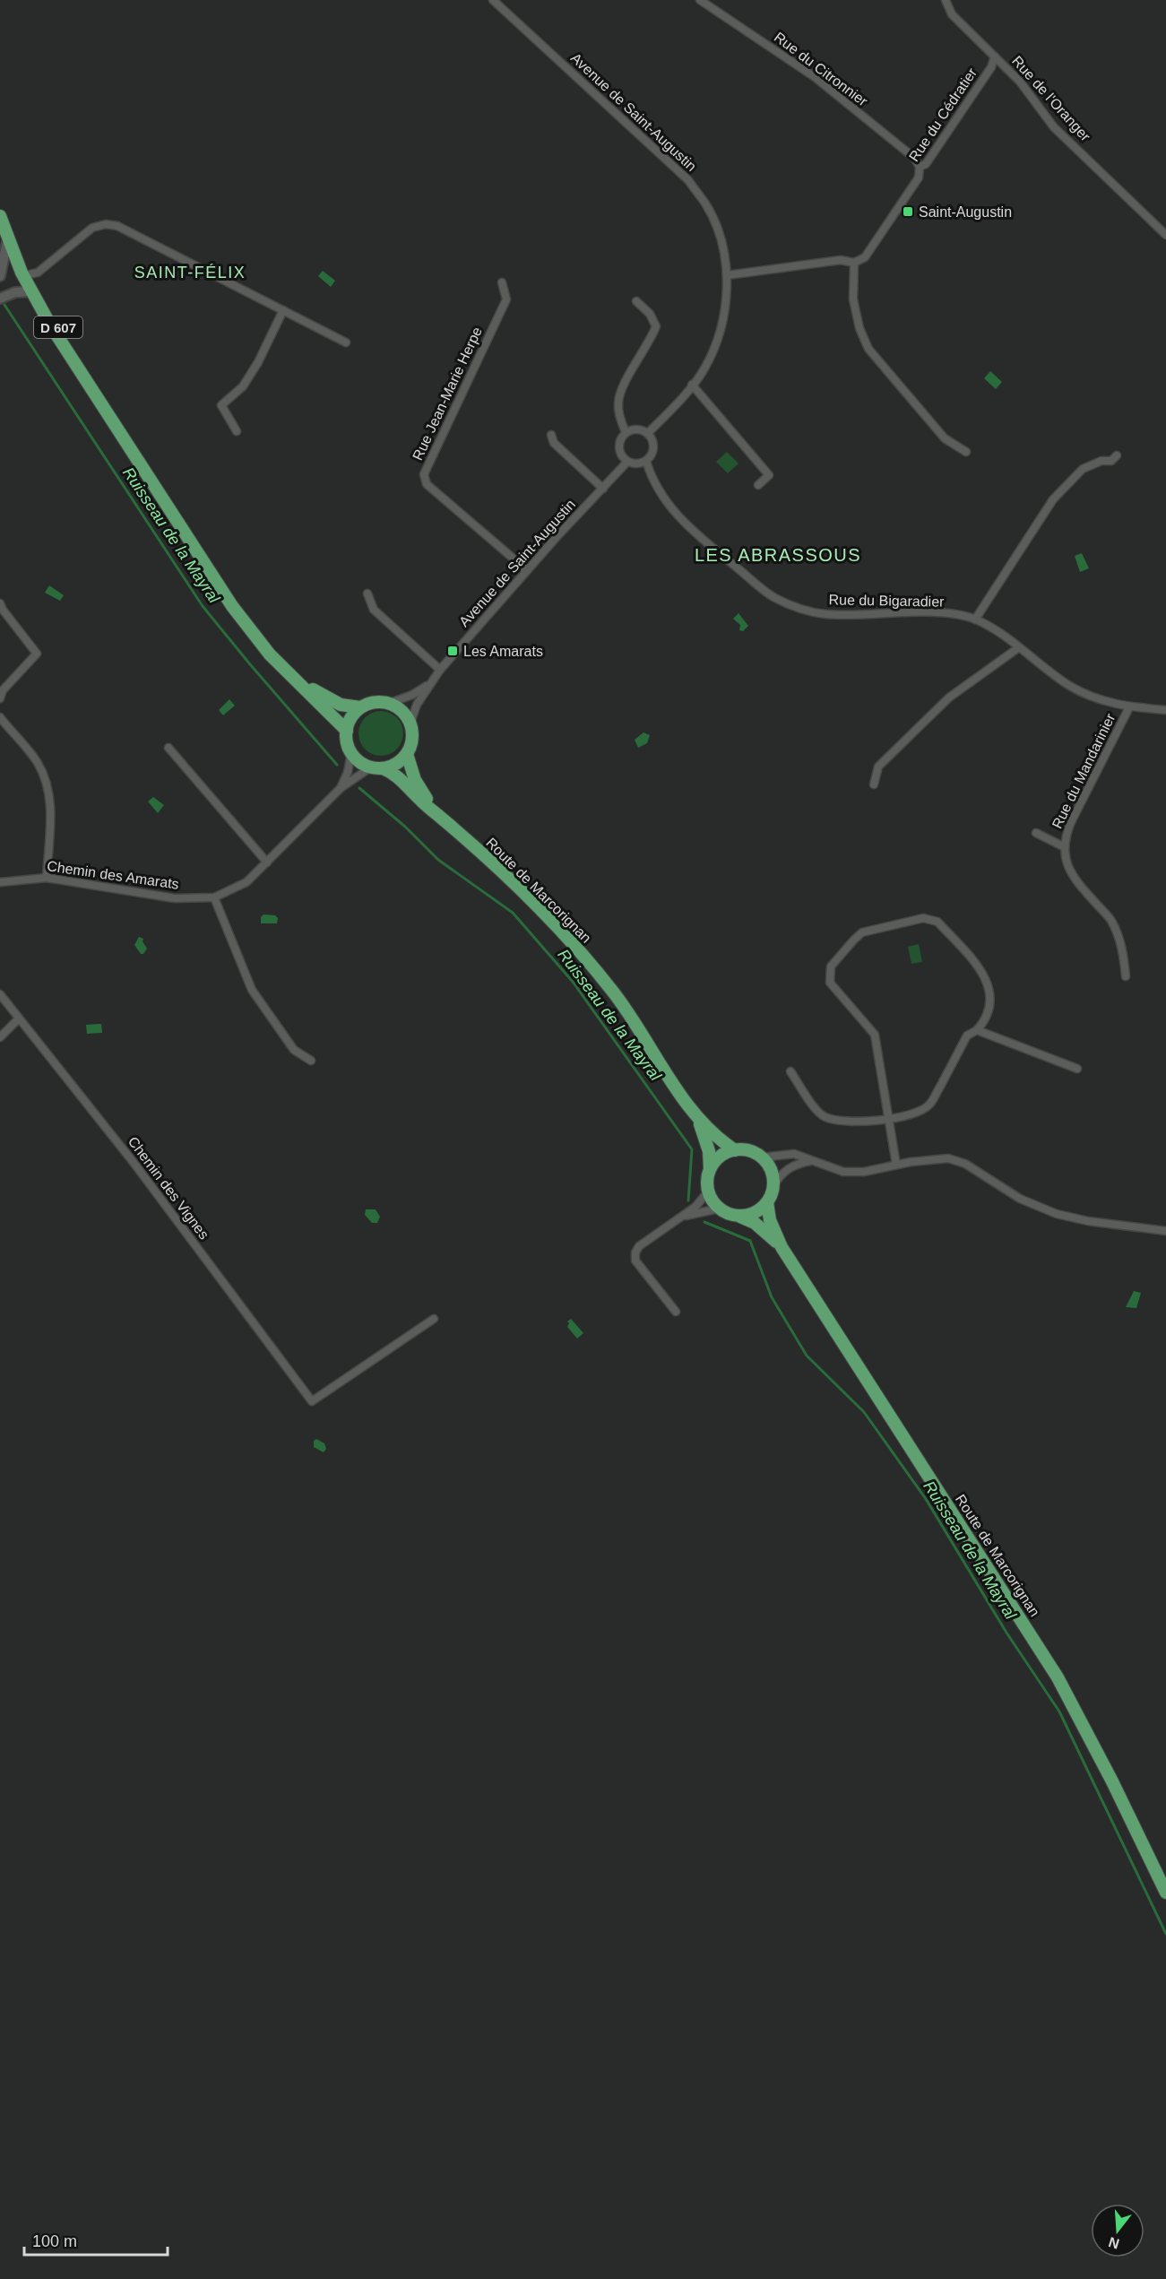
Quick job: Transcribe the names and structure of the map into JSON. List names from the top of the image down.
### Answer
{
  "streets": {
    "main road": ["D 607", "Route de Marcorignan"],
    "street": [
      "Rue du Citronnier",
      "Rue de l'Oranger",
      "Avenue de Saint-Augustin",
      "Rue du Cédratier",
      "Rue Jean-Marie Herpe",
      "Rue du Bigaradier",
      "Rue du Mandarinier",
      "Chemin des Amarats",
      "Chemin des Vignes"
    ]
  },
  "crossings": [
    ["Rue du Citronnier", "Rue du Cédratier"],
    ["Rue de l'Oranger", "Rue du Cédratier"],
    ["Avenue de Saint-Augustin", "D 607"],
    ["Avenue de Saint-Augustin", "Rue Jean-Marie Herpe"],
    ["Avenue de Saint-Augustin", "Rue du Bigaradier"],
    ["Avenue de Saint-Augustin", "Chemin des Amarats"],
    ["D 607", "Chemin des Amarats"],
    ["Rue du Bigaradier", "Rue du Mandarinier"]
  ],
  "districts": ["SAINT-FÉLIX", "LES ABRASSOUS"],
  "water": ["Ruisseau de la Mayral"],
  "places": {
    "transit": ["Saint-Augustin", "Les Amarats"]
  },
  "scale_bar": "100 m",
  "north": "bottom"
}
